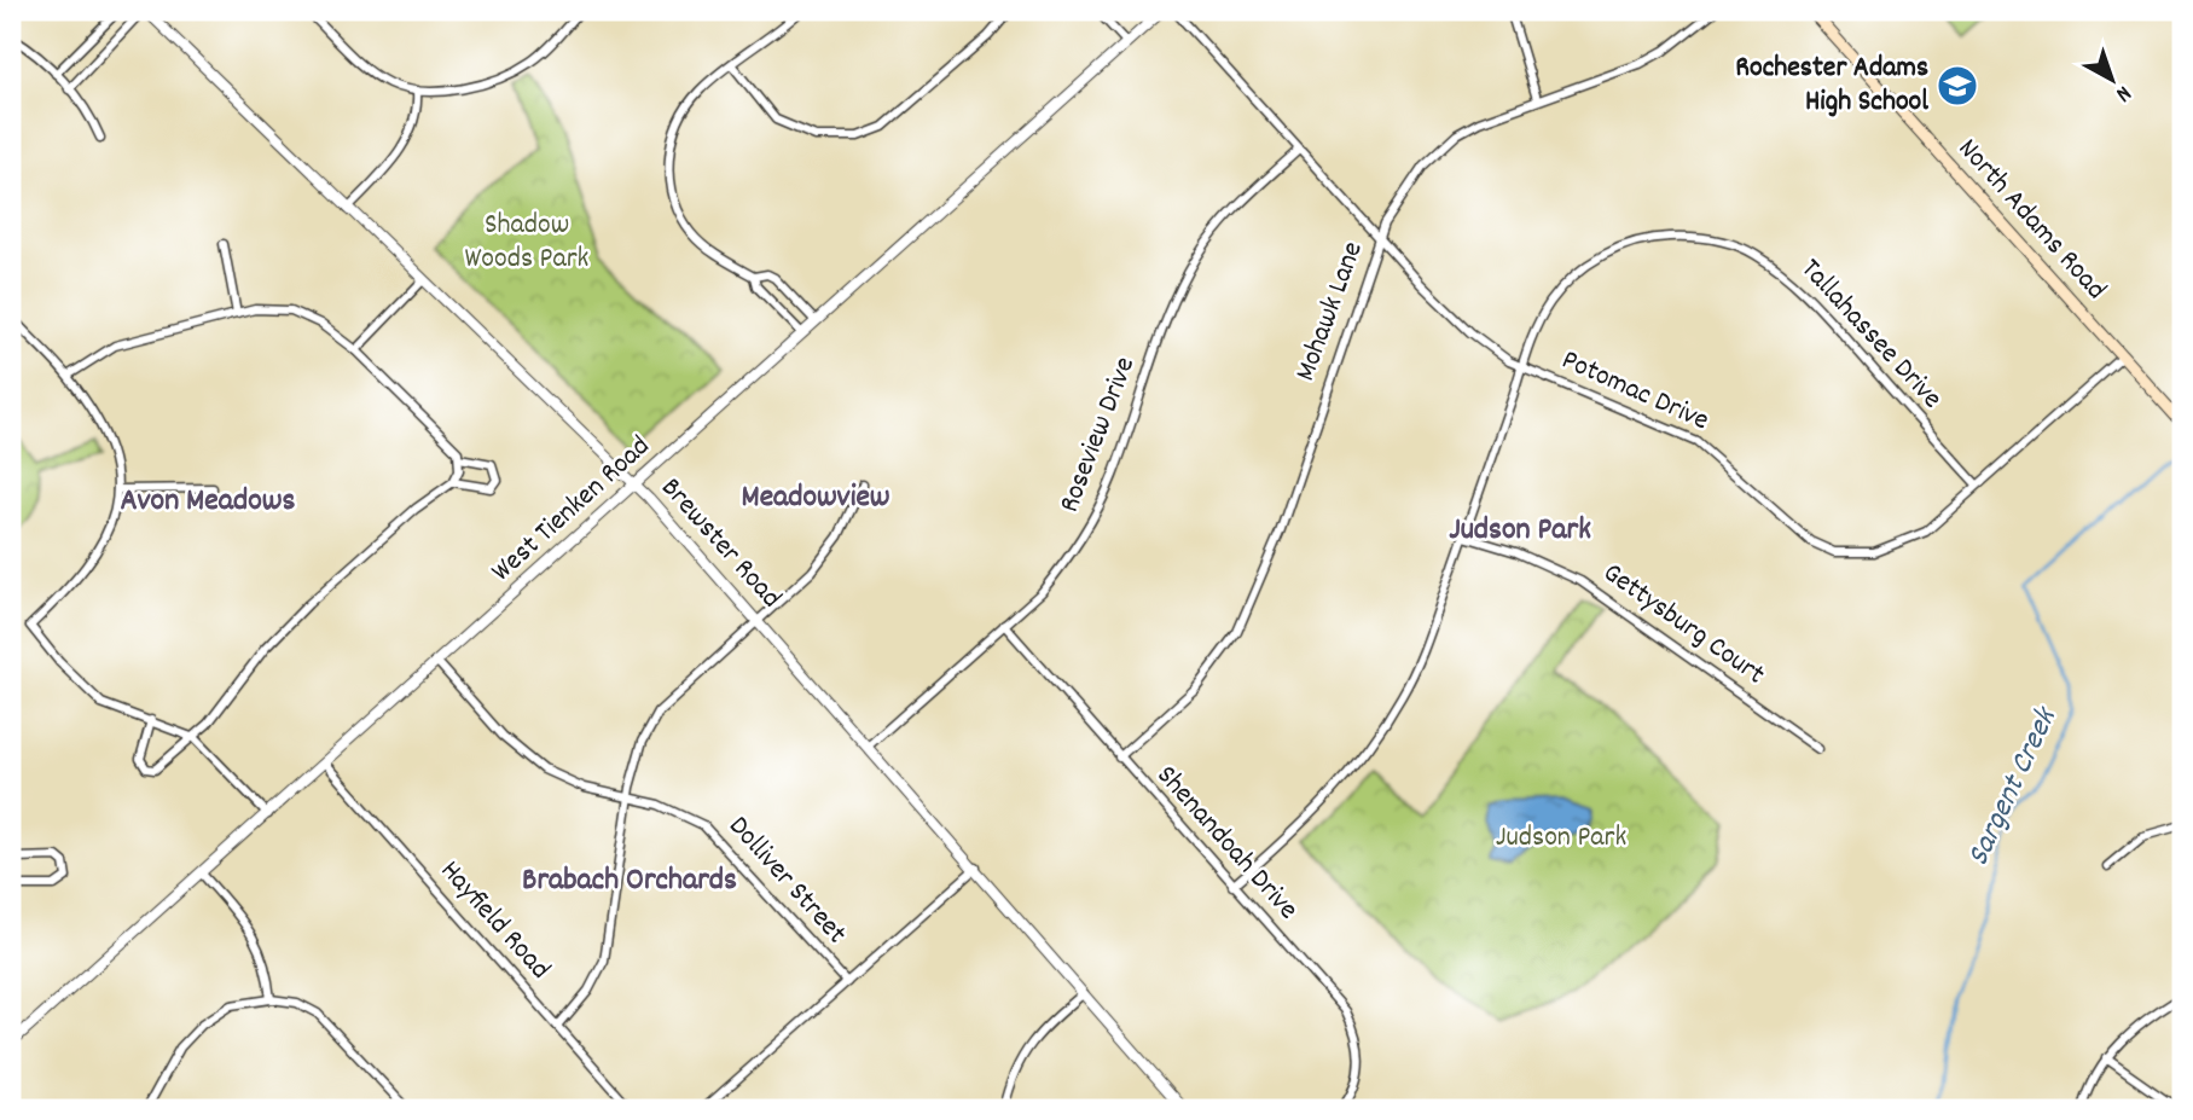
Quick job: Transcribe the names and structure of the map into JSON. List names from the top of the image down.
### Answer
{
  "streets": {
    "main road": ["North Adams Road"],
    "street": [
      "Mohawk Lane",
      "Tallahassee Drive",
      "Potomac Drive",
      "Roseview Drive",
      "West Tienken Road",
      "Brewster Road",
      "Gettysburg Court",
      "Shenandoah Drive",
      "Dolliver Street",
      "Hayfield Road"
    ]
  },
  "crossings": [
    ["North Adams Road", "Potomac Drive"],
    ["Mohawk Lane", "Potomac Drive"],
    ["Mohawk Lane", "Shenandoah Drive"],
    ["Tallahassee Drive", "Potomac Drive"],
    ["Tallahassee Drive", "Gettysburg Court"],
    ["Tallahassee Drive", "Shenandoah Drive"],
    ["Potomac Drive", "Roseview Drive"],
    ["Roseview Drive", "Brewster Road"],
    ["Roseview Drive", "Shenandoah Drive"],
    ["West Tienken Road", "Brewster Road"],
    ["West Tienken Road", "Dolliver Street"],
    ["West Tienken Road", "Hayfield Road"]
  ],
  "districts": [
    "Meadowview",
    "Avon Meadows",
    "Judson Park",
    "Brabach Orchards"
  ],
  "water": ["Sargent Creek"],
  "parks": ["Shadow Woods Park", "Judson Park"],
  "places": {
    "school or university": ["Rochester Adams High School"]
  },
  "north": "bottom right"
}
